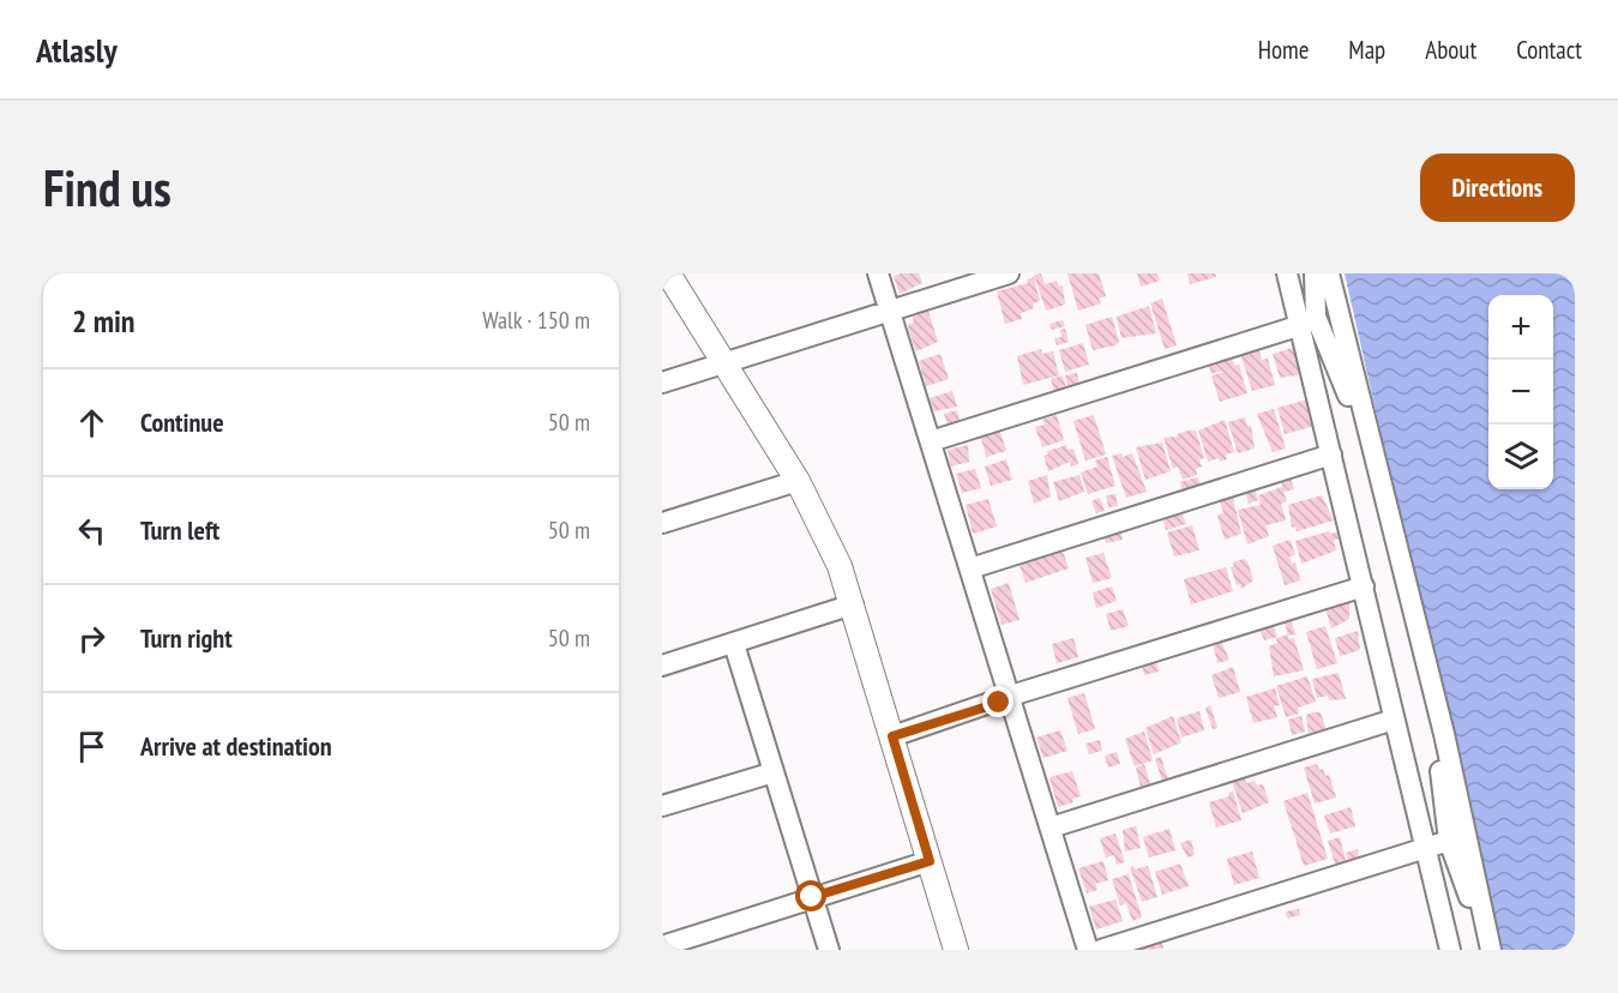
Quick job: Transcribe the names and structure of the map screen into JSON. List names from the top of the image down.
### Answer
{
  "page": {
    "header": "Atlasly",
    "nav": [
      "Home",
      "Map",
      "About",
      "Contact"
    ],
    "buttons": "Directions",
    "title": "Find us",
    "heading": ["2 min", "Walk · 150 m"],
    "map_buttons": ["+", "−"],
    "list": [
      ["Continue", "50 m"],
      ["Turn left", "50 m"],
      ["Turn right", "50 m"],
      "Arrive at destination"
    ]
  }
}
